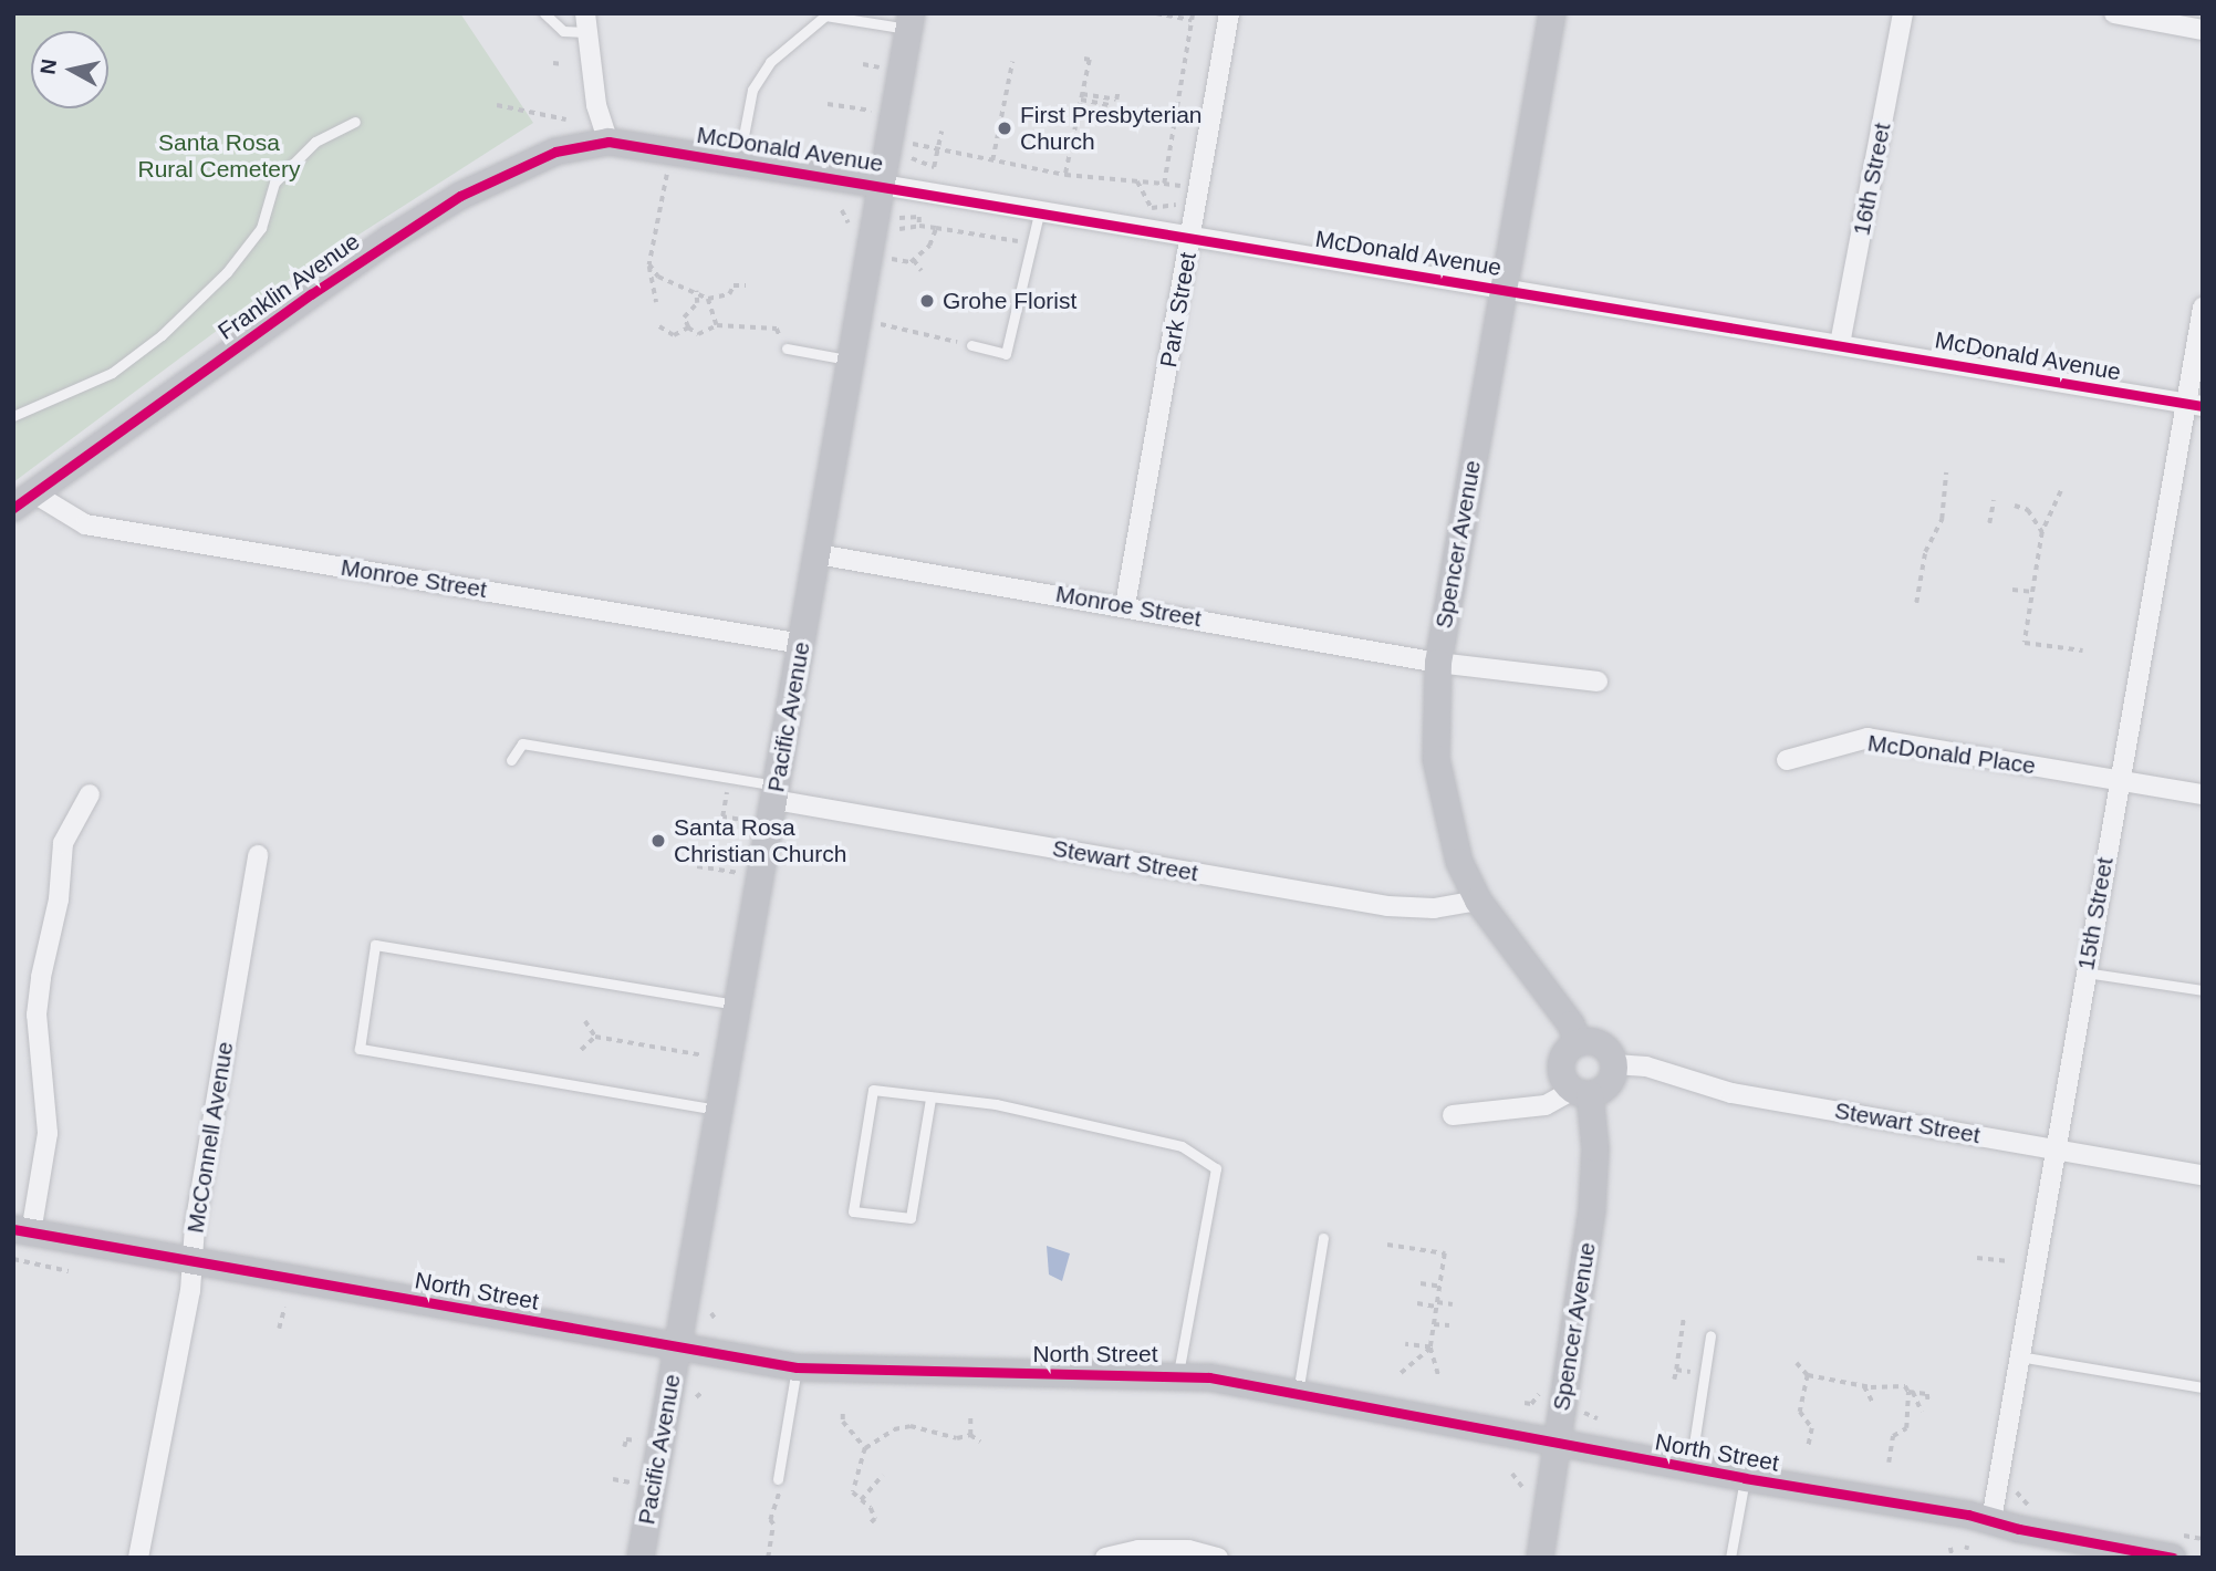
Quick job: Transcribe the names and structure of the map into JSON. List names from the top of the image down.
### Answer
{
  "streets": {
    "street": [
      "McDonald Avenue",
      "16th Street",
      "Franklin Avenue",
      "Park Street",
      "Spencer Avenue",
      "Monroe Street",
      "Pacific Avenue",
      "McDonald Place",
      "Stewart Street",
      "15th Street",
      "McConnell Avenue",
      "North Street"
    ]
  },
  "crossings": [
    ["McDonald Avenue", "16th Street"],
    ["McDonald Avenue", "Franklin Avenue"],
    ["McDonald Avenue", "Park Street"],
    ["McDonald Avenue", "Spencer Avenue"],
    ["McDonald Avenue", "Pacific Avenue"],
    ["McDonald Avenue", "15th Street"],
    ["Franklin Avenue", "Monroe Street"],
    ["Park Street", "Monroe Street"],
    ["Spencer Avenue", "Monroe Street"],
    ["Spencer Avenue", "Stewart Street"],
    ["Spencer Avenue", "North Street"],
    ["Monroe Street", "Pacific Avenue"],
    ["Pacific Avenue", "Stewart Street"],
    ["Pacific Avenue", "North Street"],
    ["McDonald Place", "15th Street"],
    ["Stewart Street", "15th Street"],
    ["15th Street", "North Street"],
    ["McConnell Avenue", "North Street"]
  ],
  "parks": ["Santa Rosa Rural Cemetery"],
  "places": ["First Presbyterian Church", "Grohe Florist", "Santa Rosa Christian Church"],
  "north": "left"
}
